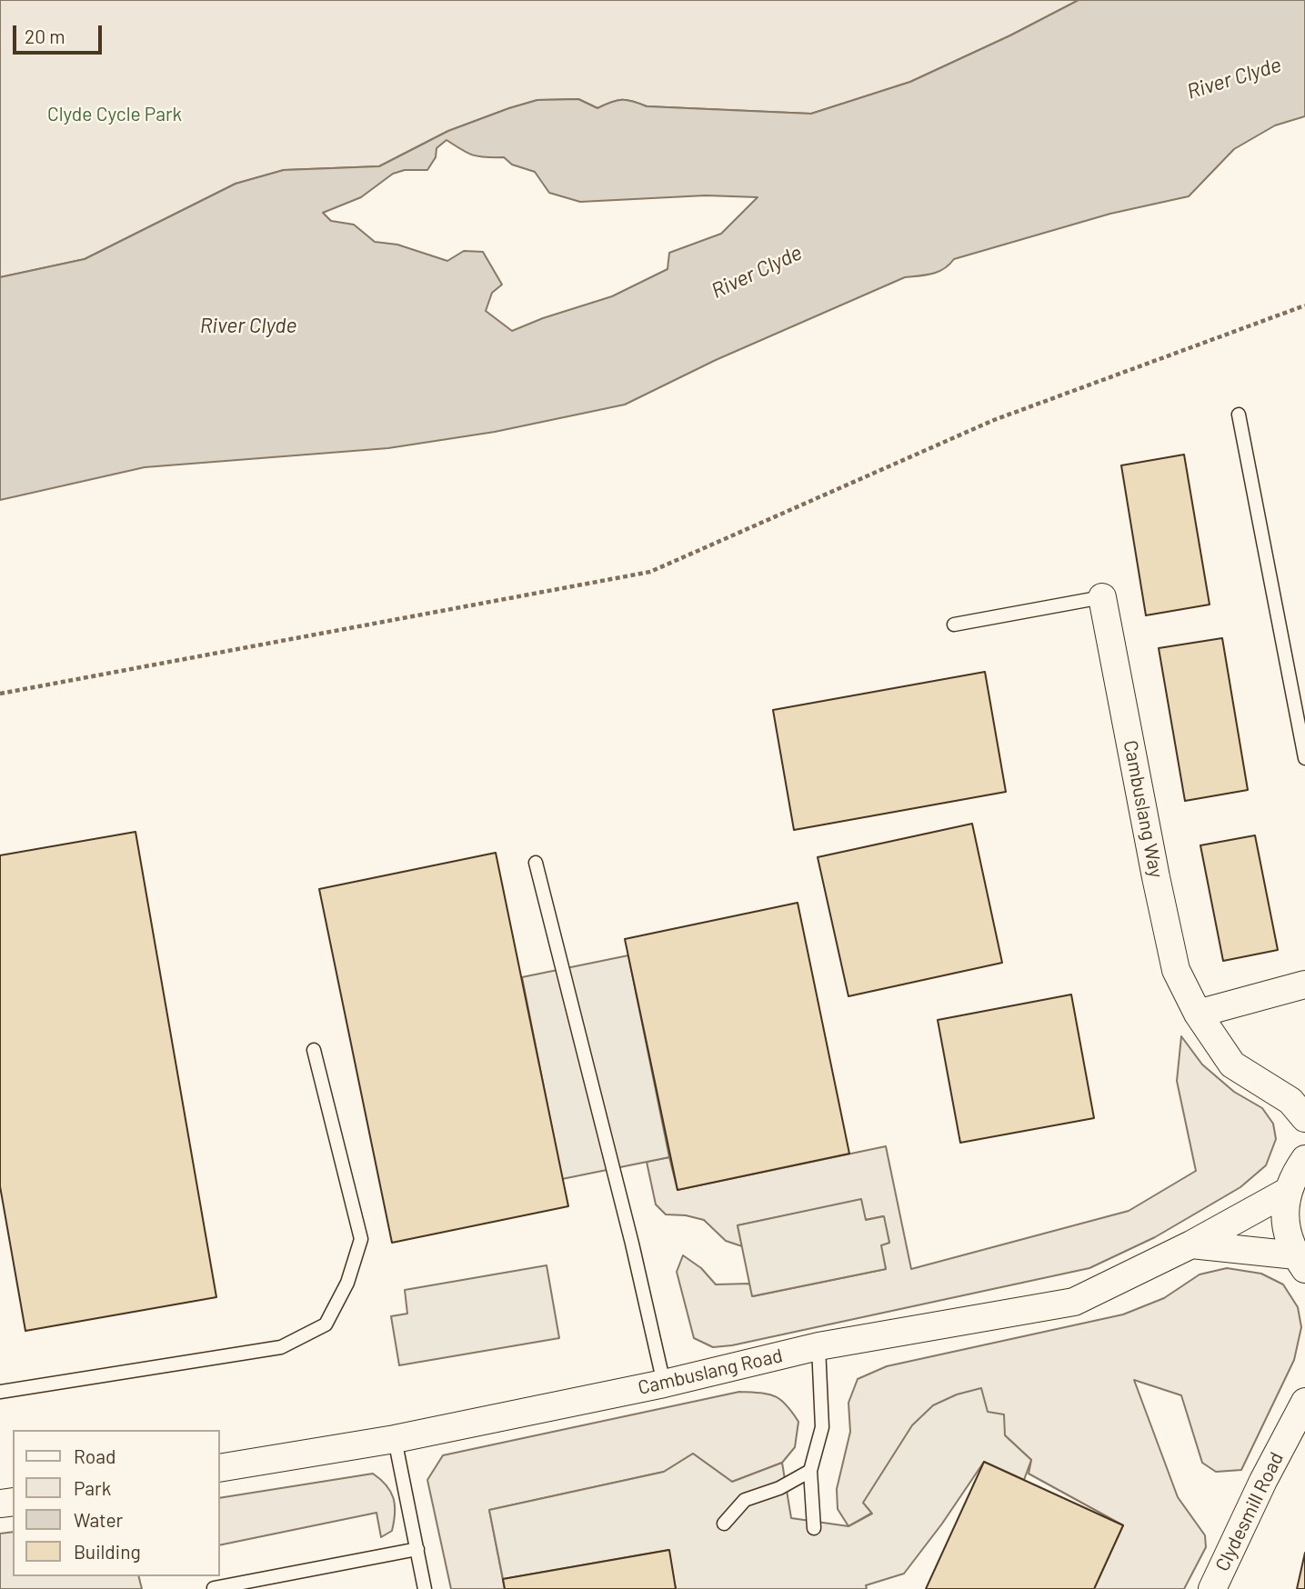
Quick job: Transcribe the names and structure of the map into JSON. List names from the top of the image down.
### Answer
{
  "streets": {
    "street": ["Cambuslang Way", "Cambuslang Road", "Clydesmill Road"]
  },
  "water": ["River Clyde"],
  "parks": ["Clyde Cycle Park"],
  "legend": [
    "Road",
    "Park",
    "Water",
    "Building"
  ],
  "scale_bar": "20 m"
}
